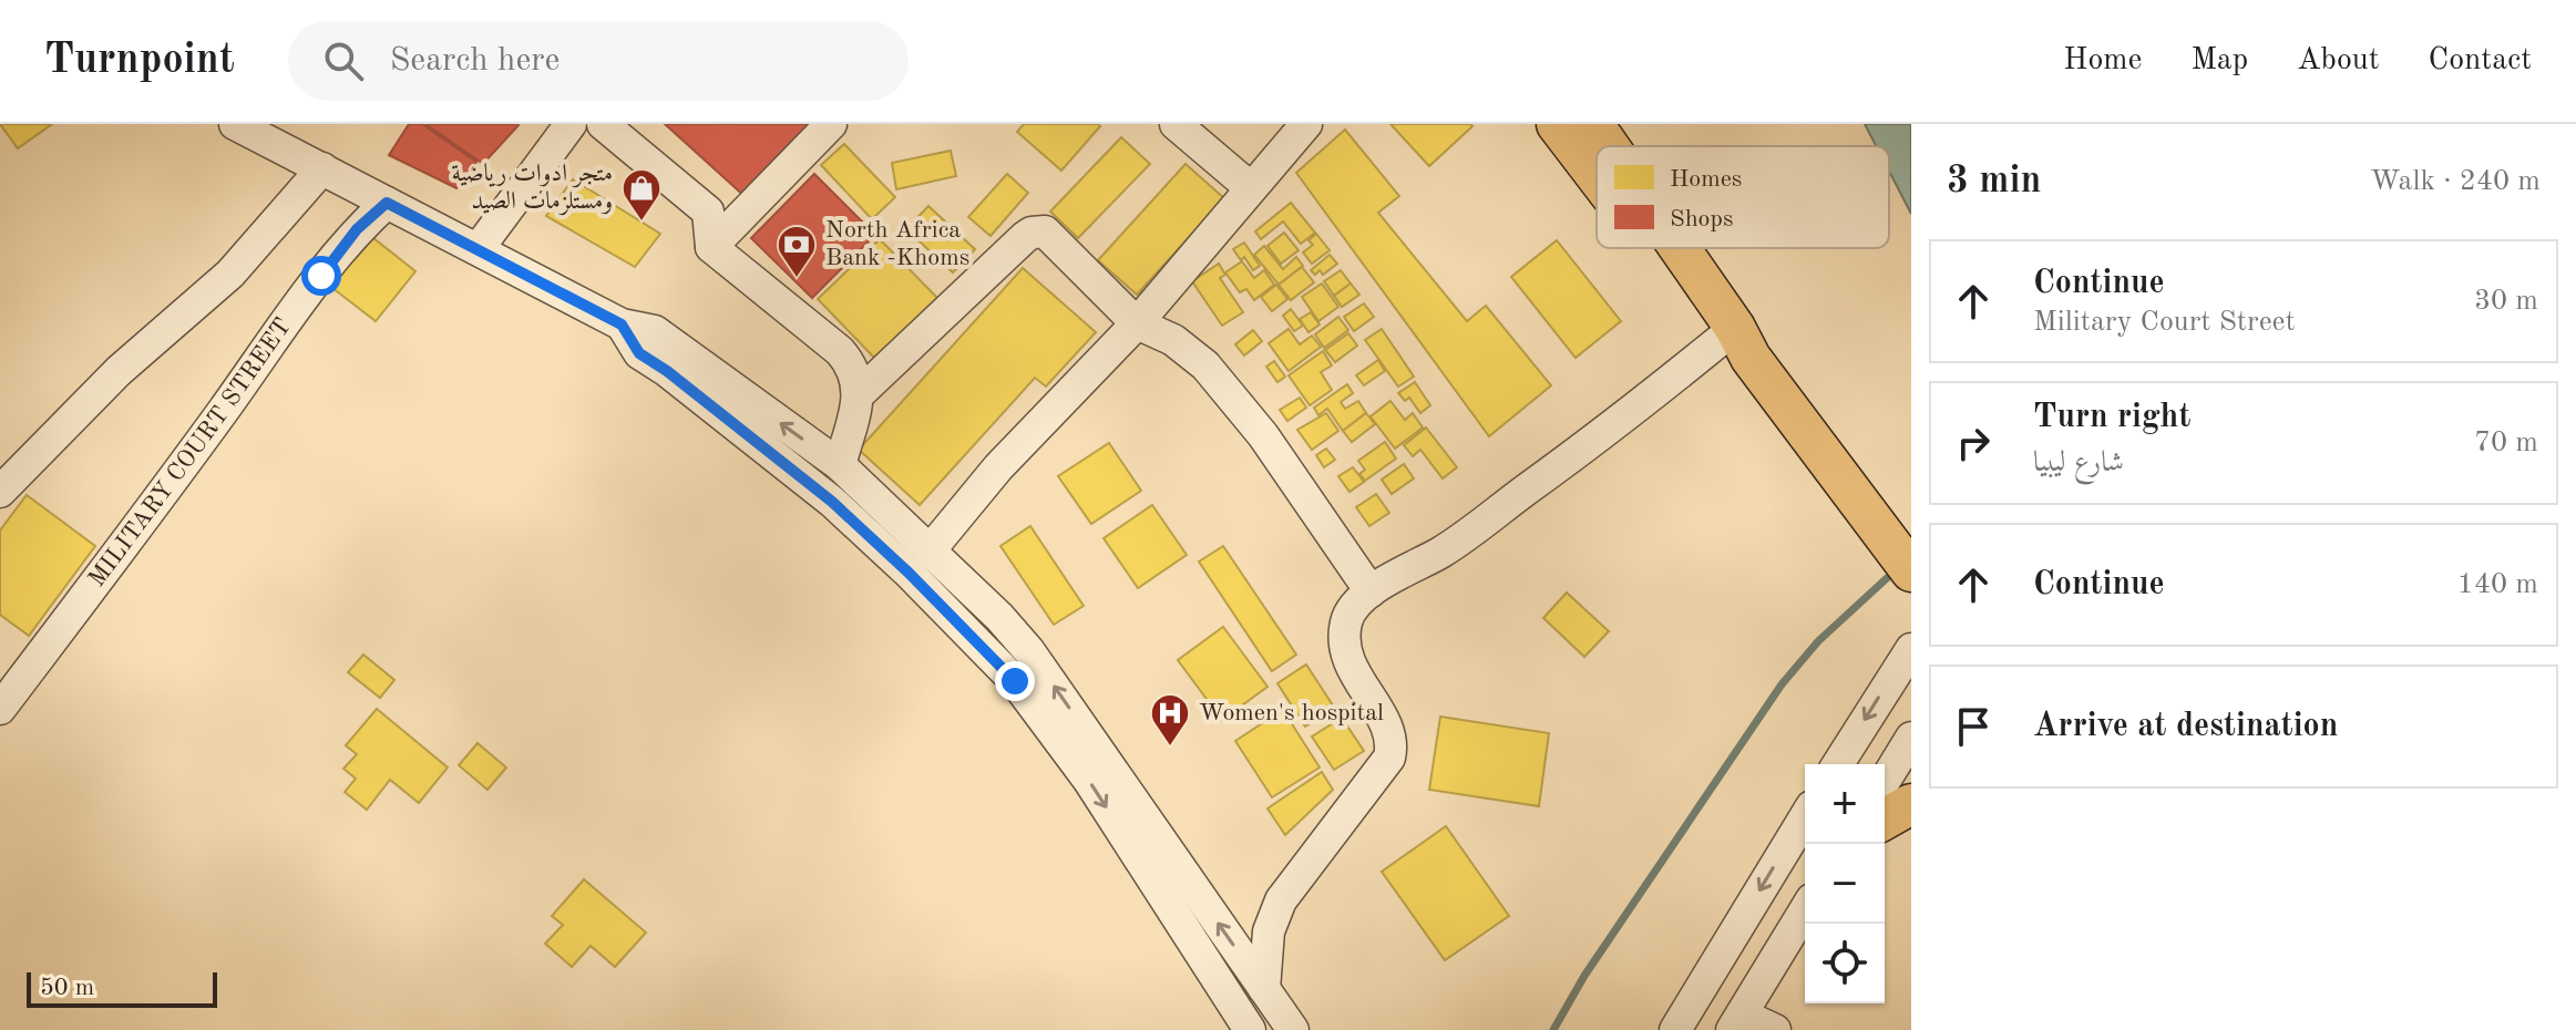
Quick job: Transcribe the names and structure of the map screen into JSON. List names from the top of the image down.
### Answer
{
  "streets": {
    "street": ["MILITARY COURT STREET"]
  },
  "places": {
    "shop": ["متجر ادوات رياضية ومستلزمات الصيد"],
    "bank": ["North Africa Bank -Khoms"],
    "hospital": ["Women's hospital"]
  },
  "legend": ["Homes", "Shops"],
  "scale_bar": "50 m",
  "page": {
    "header": "Turnpoint",
    "search": "Search here",
    "nav": [
      "Home",
      "Map",
      "About",
      "Contact"
    ],
    "heading": ["3 min", "Walk · 240 m"],
    "list": [
      ["Continue", "Military Court Street", "30 m"],
      ["Turn right", "شارع ليبيا", "70 m"],
      ["Continue", "140 m"],
      "Arrive at destination"
    ],
    "map_buttons": ["+", "−"],
    "scale": "50 m"
  }
}
